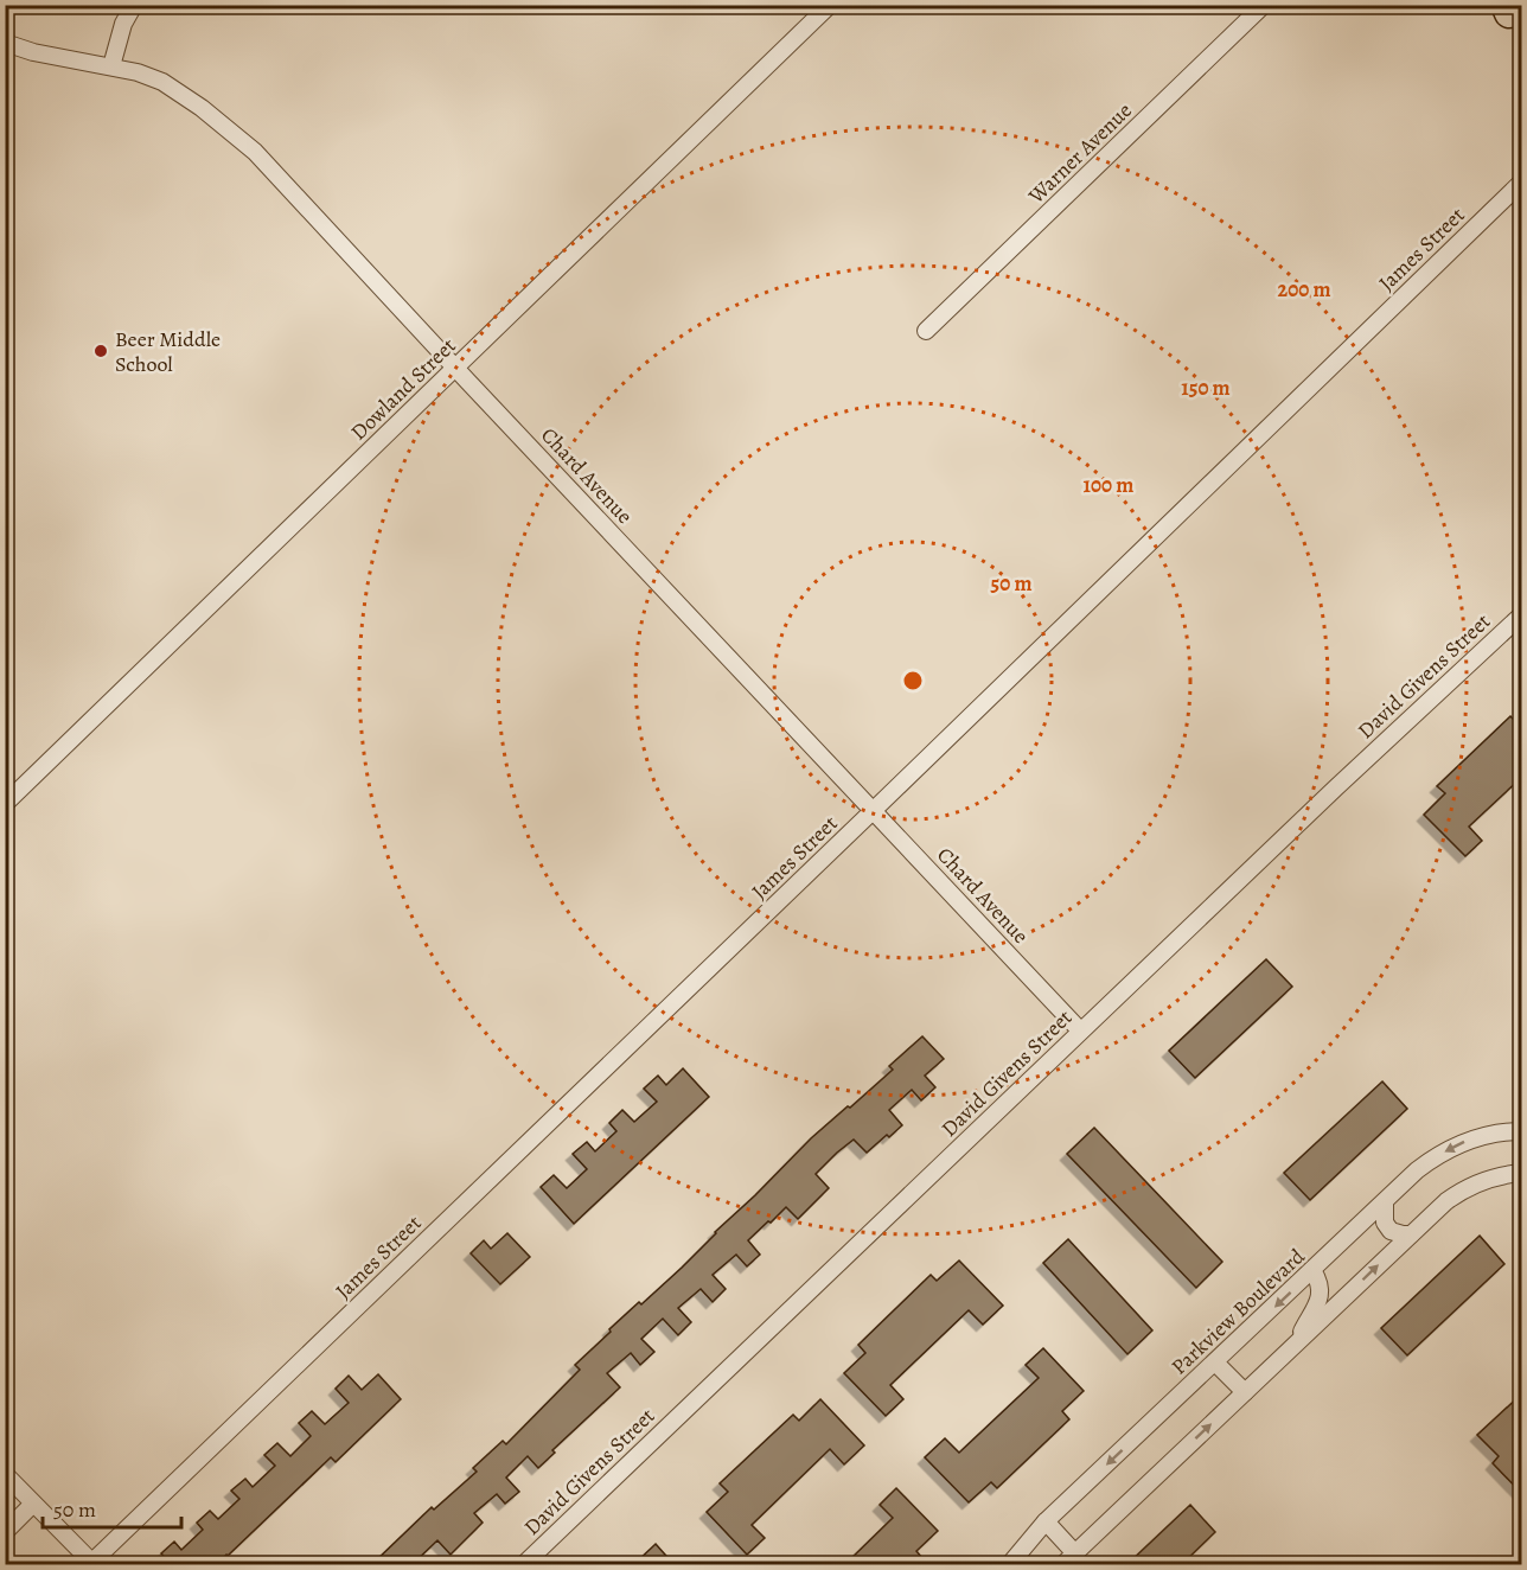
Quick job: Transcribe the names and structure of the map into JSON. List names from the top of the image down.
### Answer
{
  "streets": {
    "street": [
      "Warner Avenue",
      "James Street",
      "Dowland Street",
      "Chard Avenue",
      "David Givens Street",
      "Parkview Boulevard"
    ]
  },
  "crossings": [
    ["James Street", "Chard Avenue"],
    ["Dowland Street", "Chard Avenue"],
    ["Chard Avenue", "David Givens Street"]
  ],
  "places": ["Beer Middle School"],
  "scale_bar": "50 m",
  "rings": [
    "200 m",
    "150 m",
    "100 m",
    "50 m"
  ]
}
